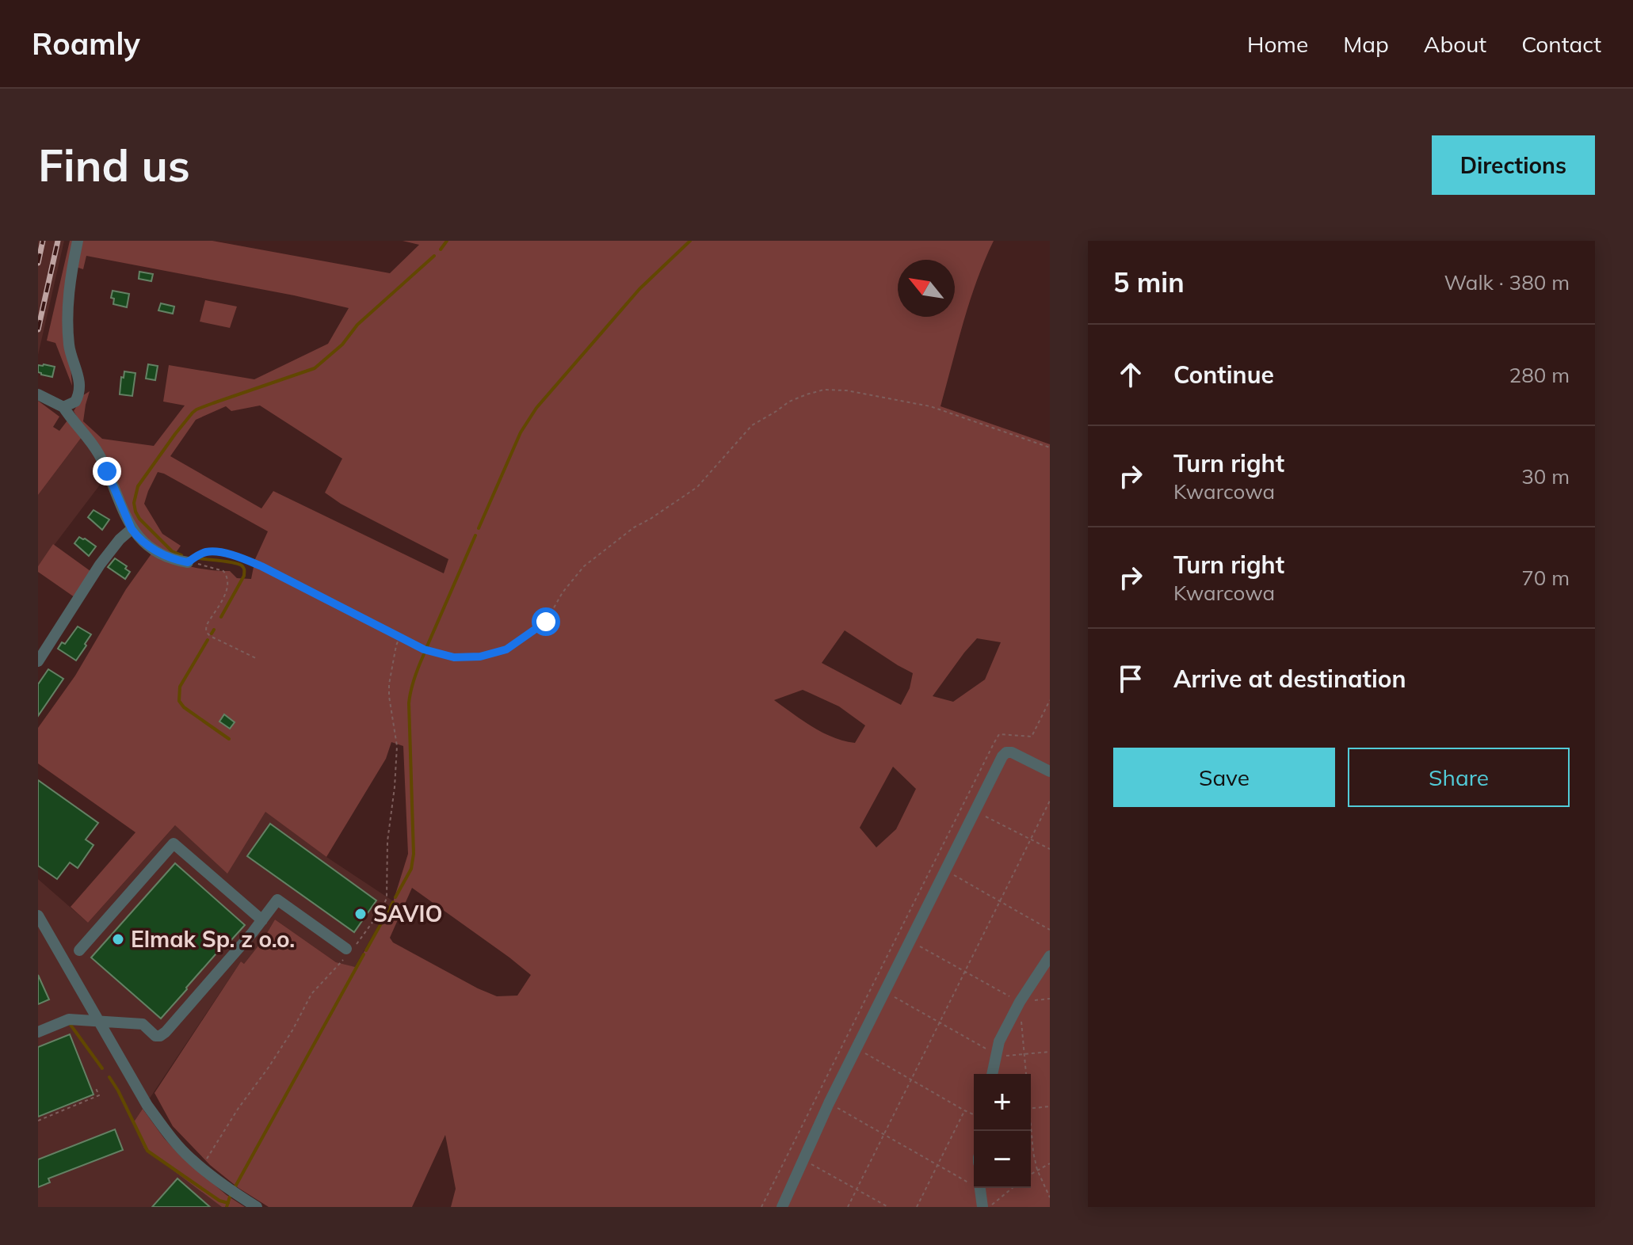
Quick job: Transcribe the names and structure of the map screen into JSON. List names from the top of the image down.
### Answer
{
  "places": ["SAVIO", "Elmak Sp. z o.o."],
  "north": "top left",
  "page": {
    "header": "Roamly",
    "nav": [
      "Home",
      "Map",
      "About",
      "Contact"
    ],
    "buttons": [
      "Directions",
      ["Save", "Share"]
    ],
    "title": "Find us",
    "heading": ["5 min", "Walk · 380 m"],
    "list": [
      ["Continue", "280 m"],
      ["Turn right", "Kwarcowa", "30 m"],
      ["Turn right", "Kwarcowa", "70 m"],
      "Arrive at destination"
    ],
    "map_buttons": ["+", "−"]
  }
}
